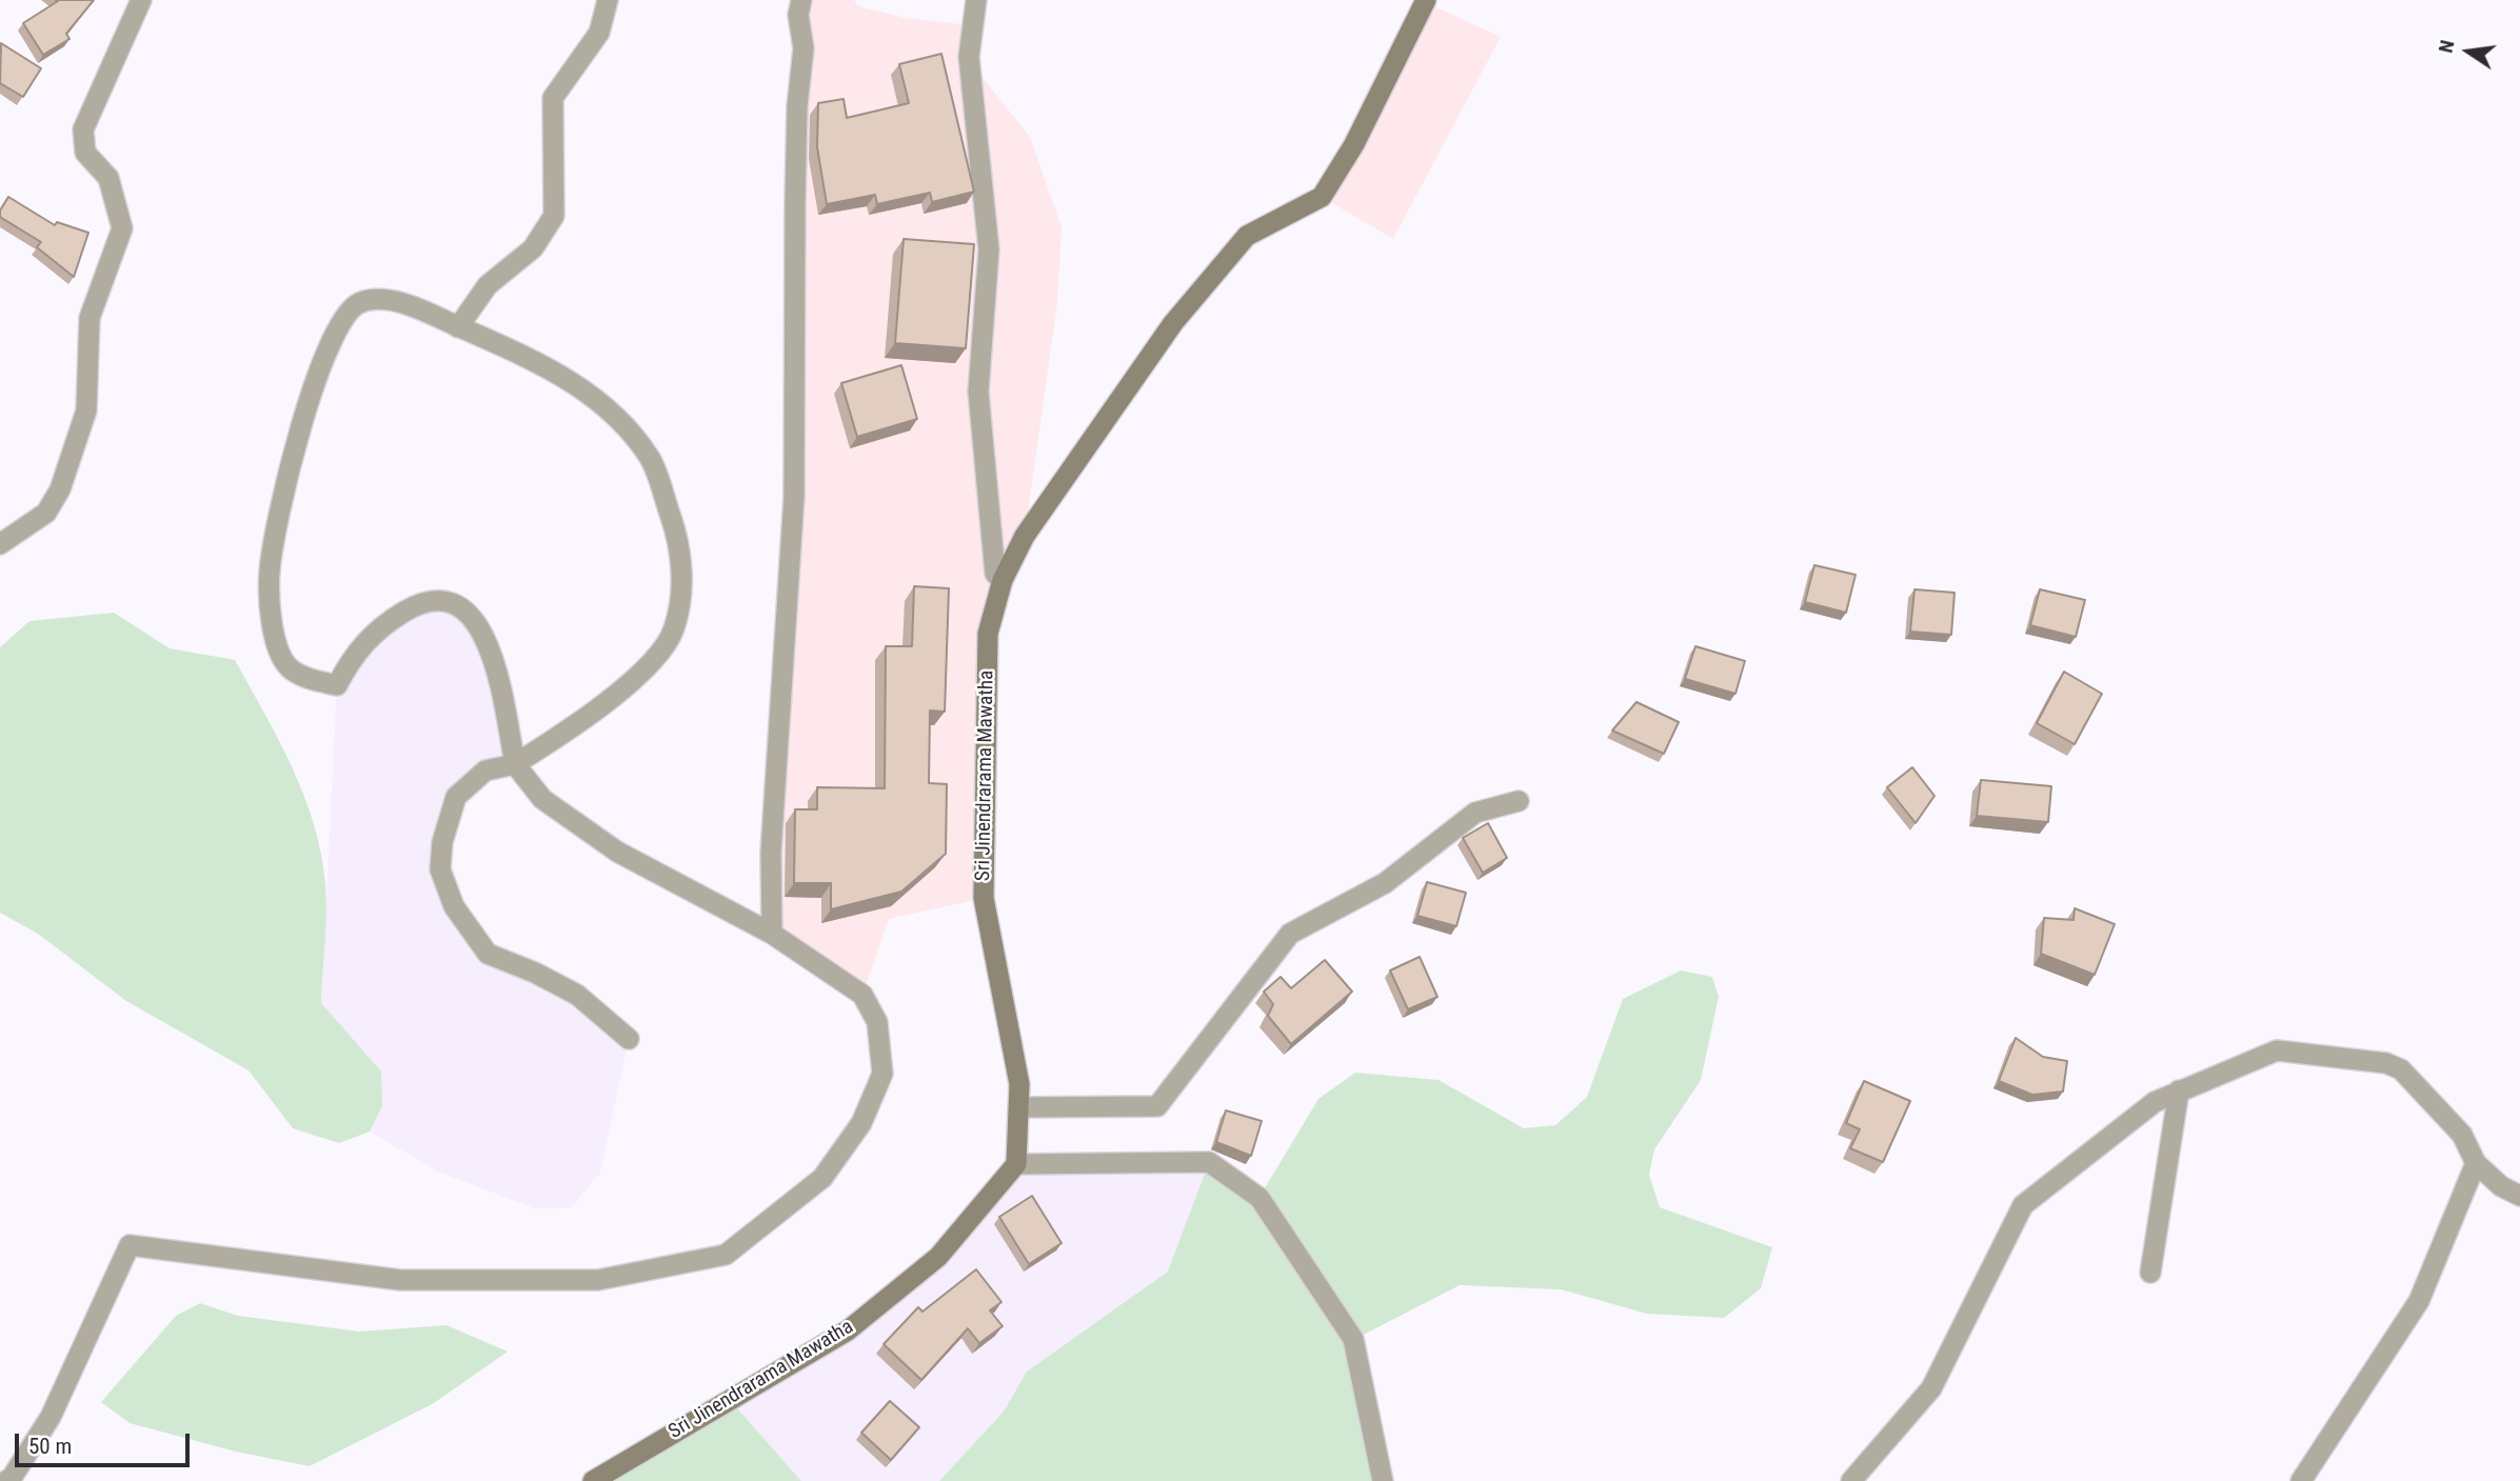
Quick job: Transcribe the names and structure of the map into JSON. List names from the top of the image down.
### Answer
{
  "streets": {
    "main road": ["Sri Jinendrarama Mawatha"]
  },
  "scale_bar": "50 m",
  "north": "left"
}
